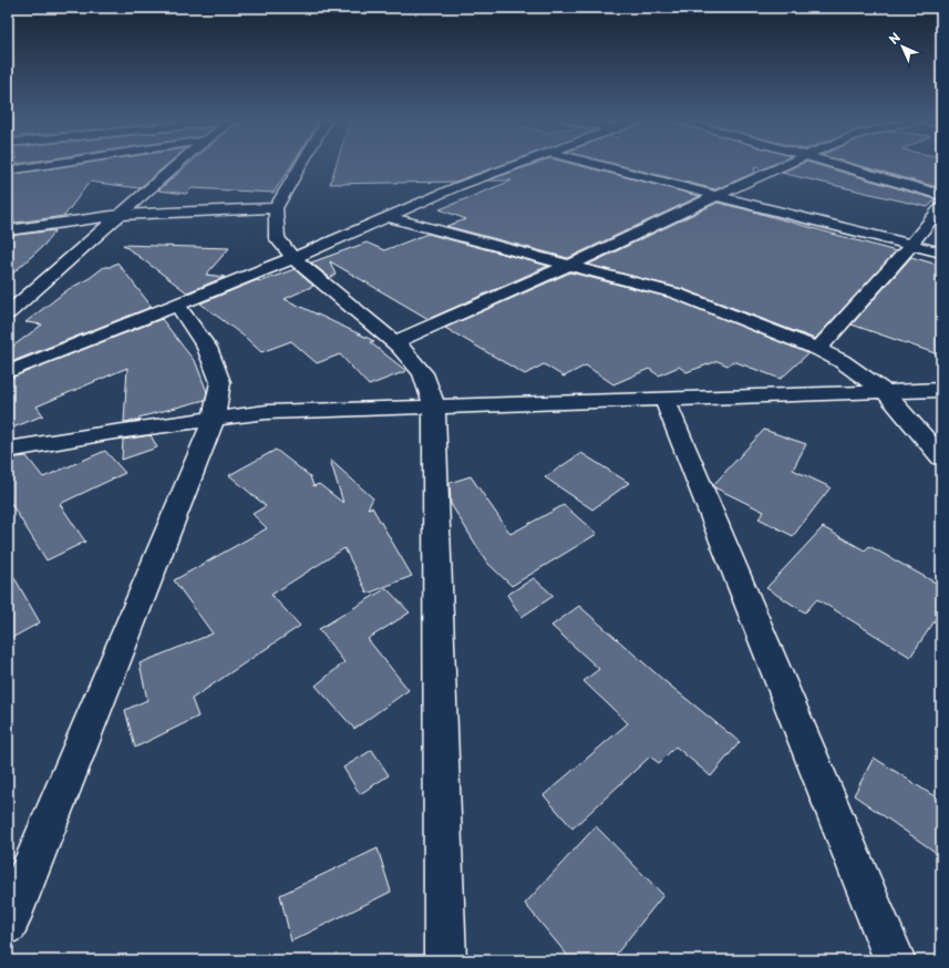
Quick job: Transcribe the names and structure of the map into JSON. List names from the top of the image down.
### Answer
{
  "north": "top left"
}
